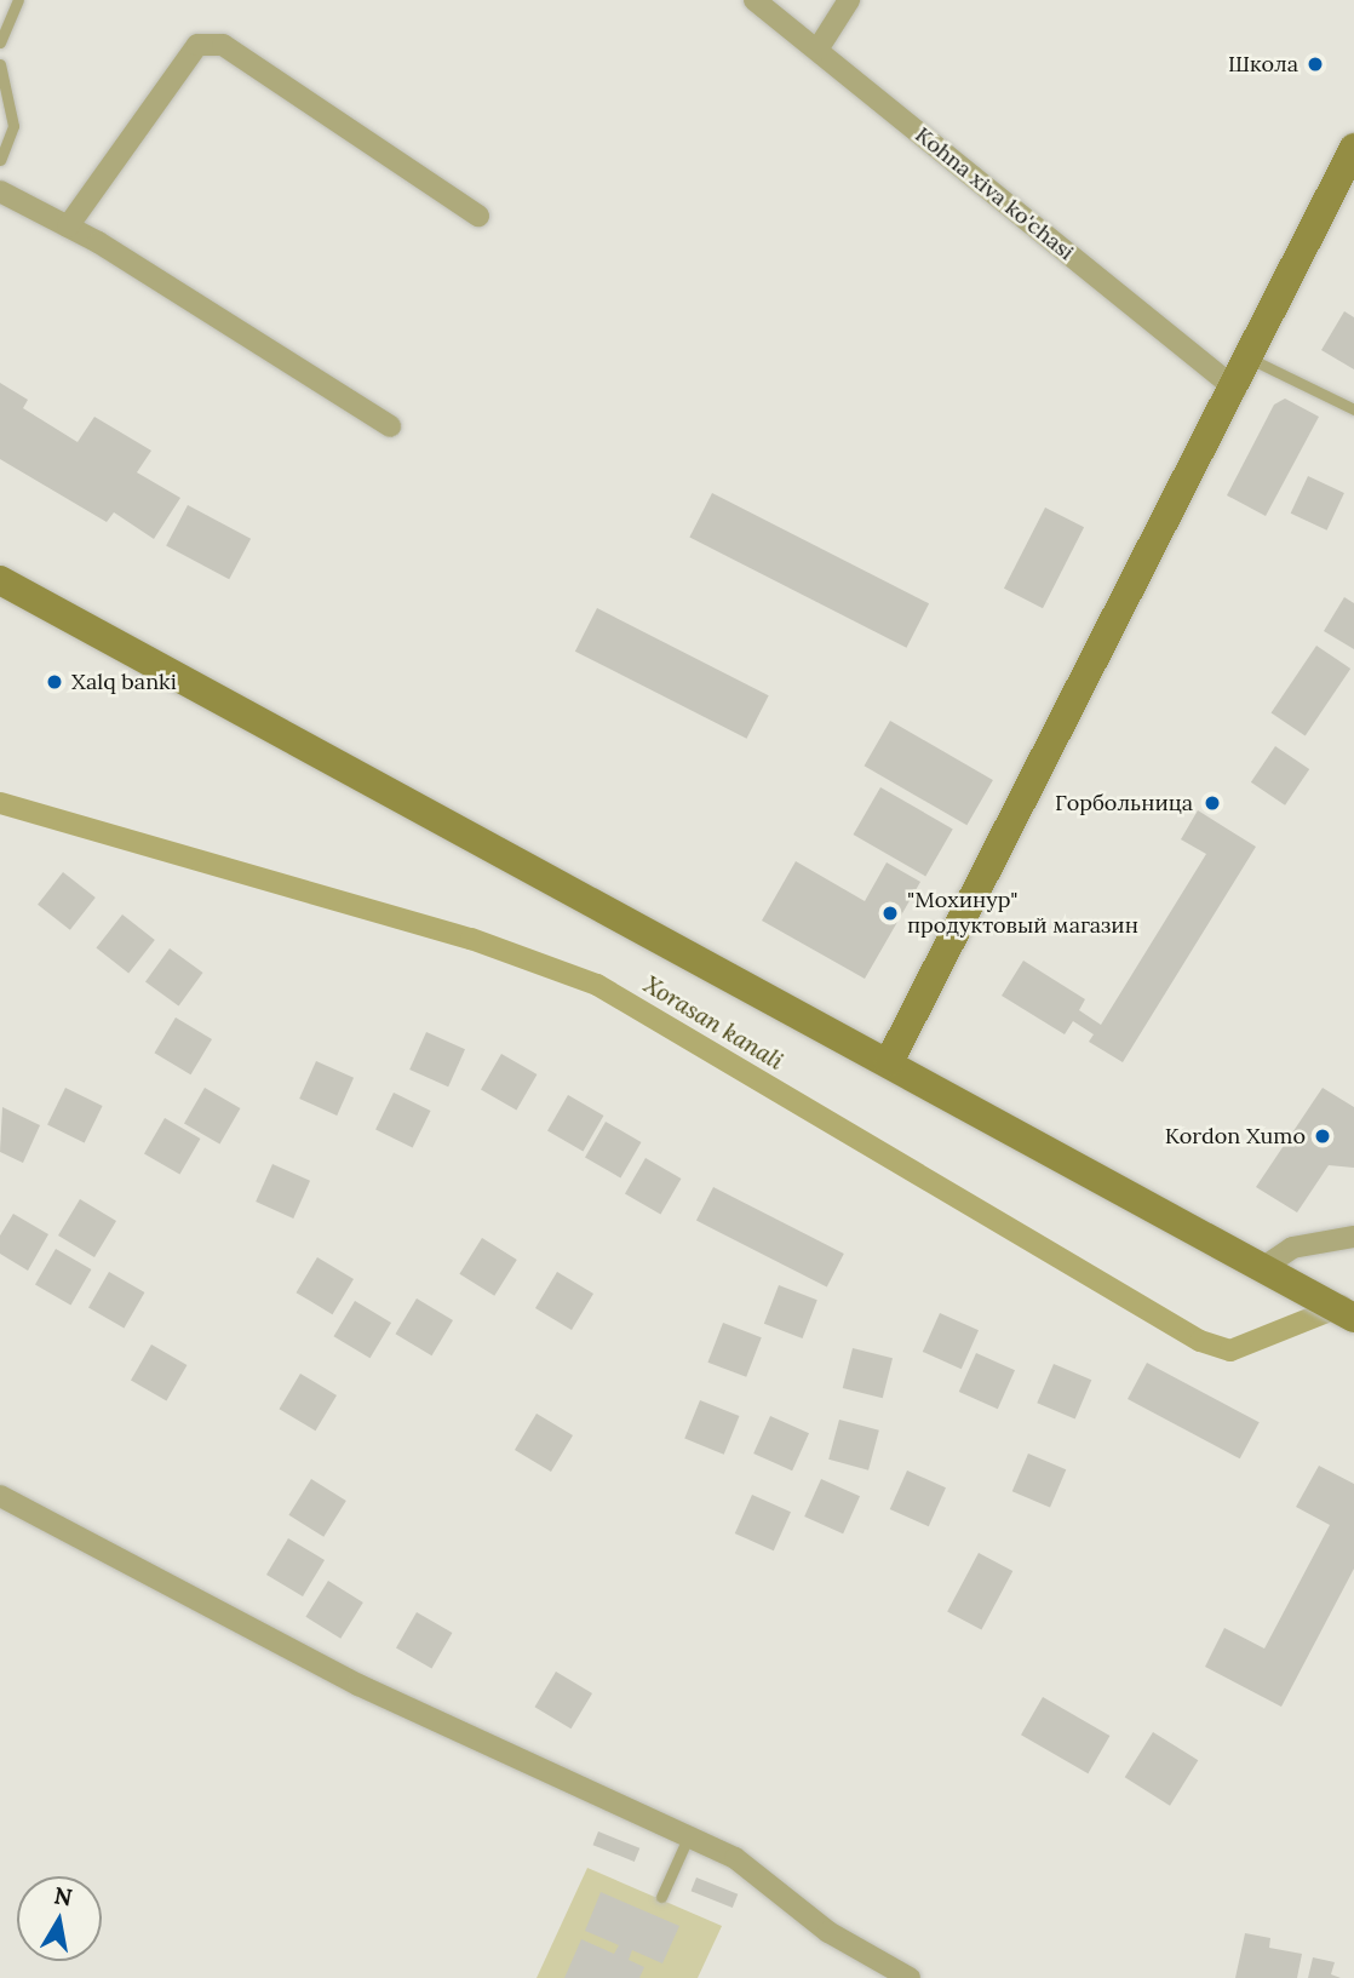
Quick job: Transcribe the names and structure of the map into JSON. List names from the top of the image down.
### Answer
{
  "streets": {
    "street": ["Kohna xiva ko'chasi"]
  },
  "water": ["Xorasan kanali"],
  "places": [
    "Школа",
    "Xalq banki",
    "Горбольница",
    "\"Мохинур\" продуктовый магазин",
    "Kordon Xumo"
  ],
  "north": "top"
}
